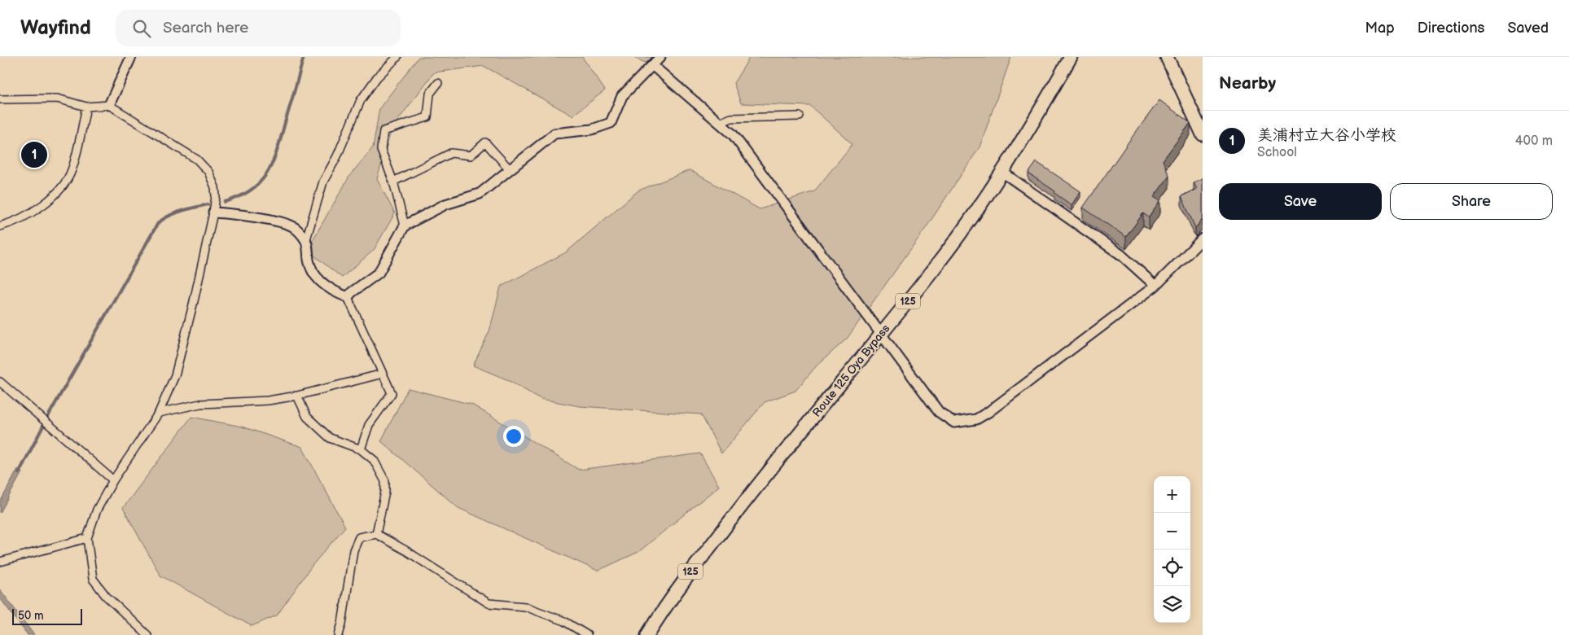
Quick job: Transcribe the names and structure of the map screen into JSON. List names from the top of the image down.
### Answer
{
  "streets": {
    "highway": ["125", "Route 125 Oya Bypass"]
  },
  "scale_bar": "50 m",
  "page": {
    "header": "Wayfind",
    "search": "Search here",
    "nav": ["Map", "Directions", "Saved"],
    "heading": "Nearby",
    "list": [
      {
        "mark": "1",
        "name": "美浦村立大谷小学校",
        "note": "School",
        "value": "400 m"
      }
    ],
    "pins": "1",
    "buttons": ["Save", "Share"],
    "map_buttons": ["+", "−"],
    "scale": "50 m"
  }
}
